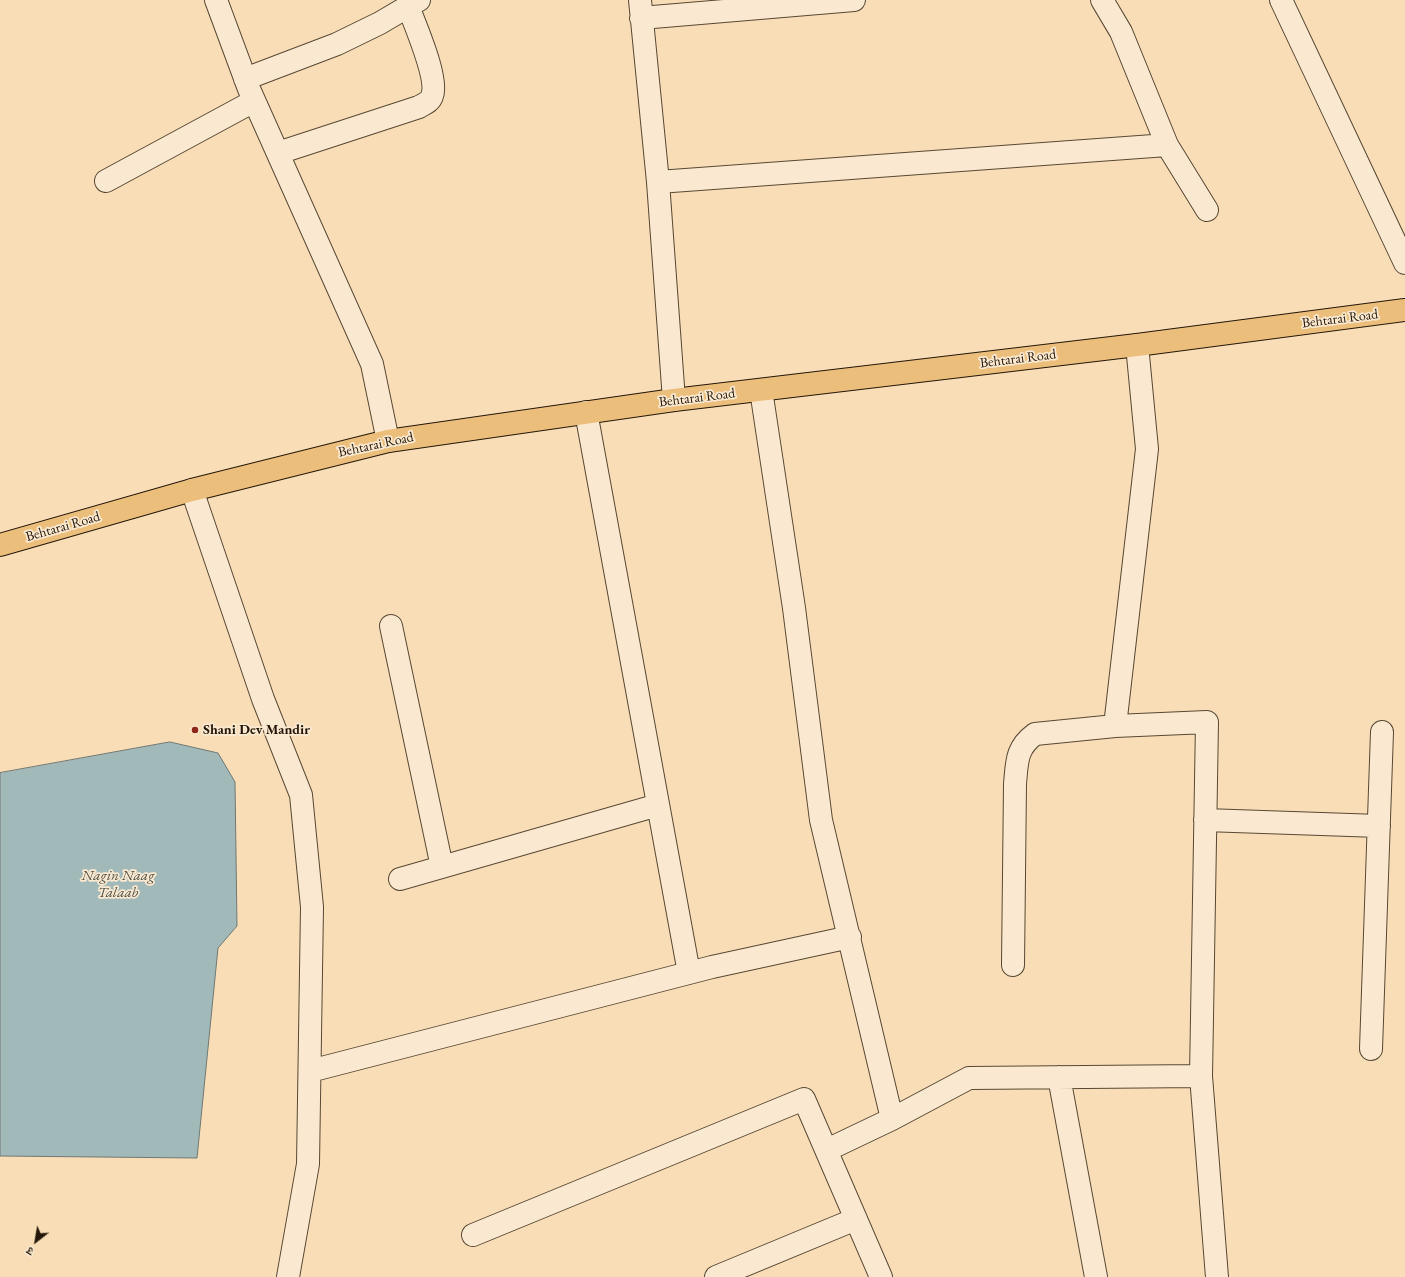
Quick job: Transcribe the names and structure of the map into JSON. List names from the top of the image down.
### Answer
{
  "streets": {
    "main road": ["Behtarai Road"]
  },
  "water": ["Nagin Naag Talaab"],
  "places": ["Shani Dev Mandir"],
  "north": "bottom left"
}
